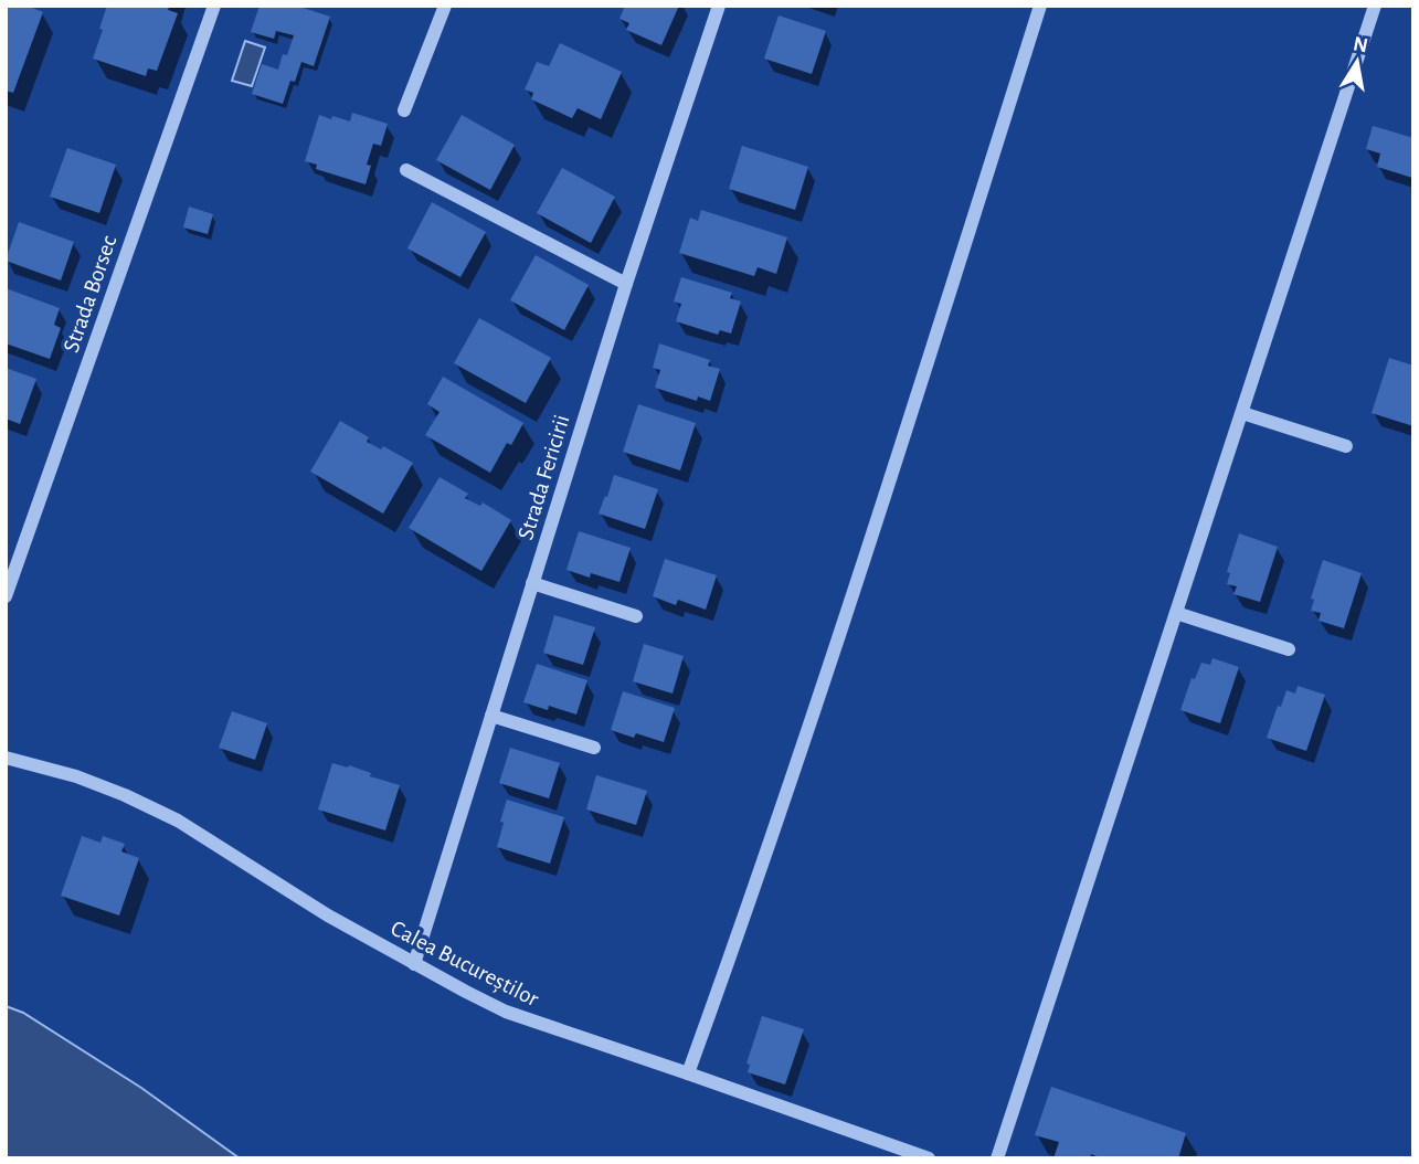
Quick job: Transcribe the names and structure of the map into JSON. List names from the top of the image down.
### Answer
{
  "streets": {
    "street": ["Strada Borsec", "Strada Fericirii", "Calea Bucureștilor"]
  },
  "crossings": [
    ["Strada Fericirii", "Calea Bucureștilor"]
  ],
  "north": "top"
}
